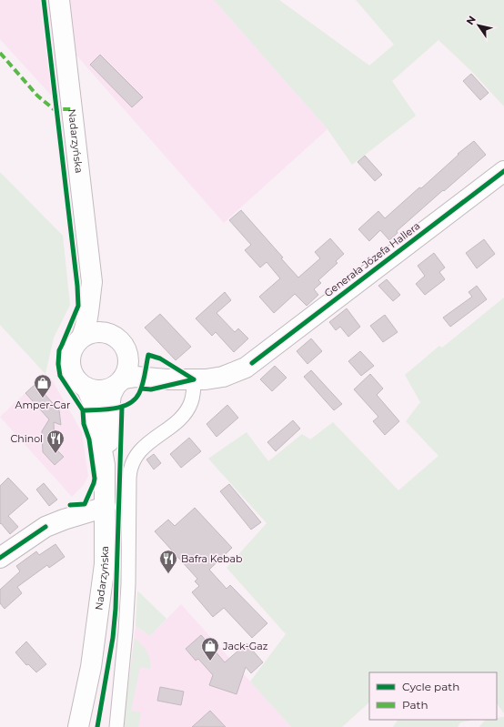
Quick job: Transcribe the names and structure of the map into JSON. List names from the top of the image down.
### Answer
{
  "streets": {
    "main road": ["Nadarzyńska", "Generała Józefa Hallera"]
  },
  "crossings": [
    ["Nadarzyńska", "Generała Józefa Hallera"]
  ],
  "places": {
    "shop": ["Amper-Car", "Jack-Gaz"],
    "restaurant": ["Chinol", "Bafra Kebab"]
  },
  "legend": ["Cycle path", "Path"],
  "north": "top left"
}
